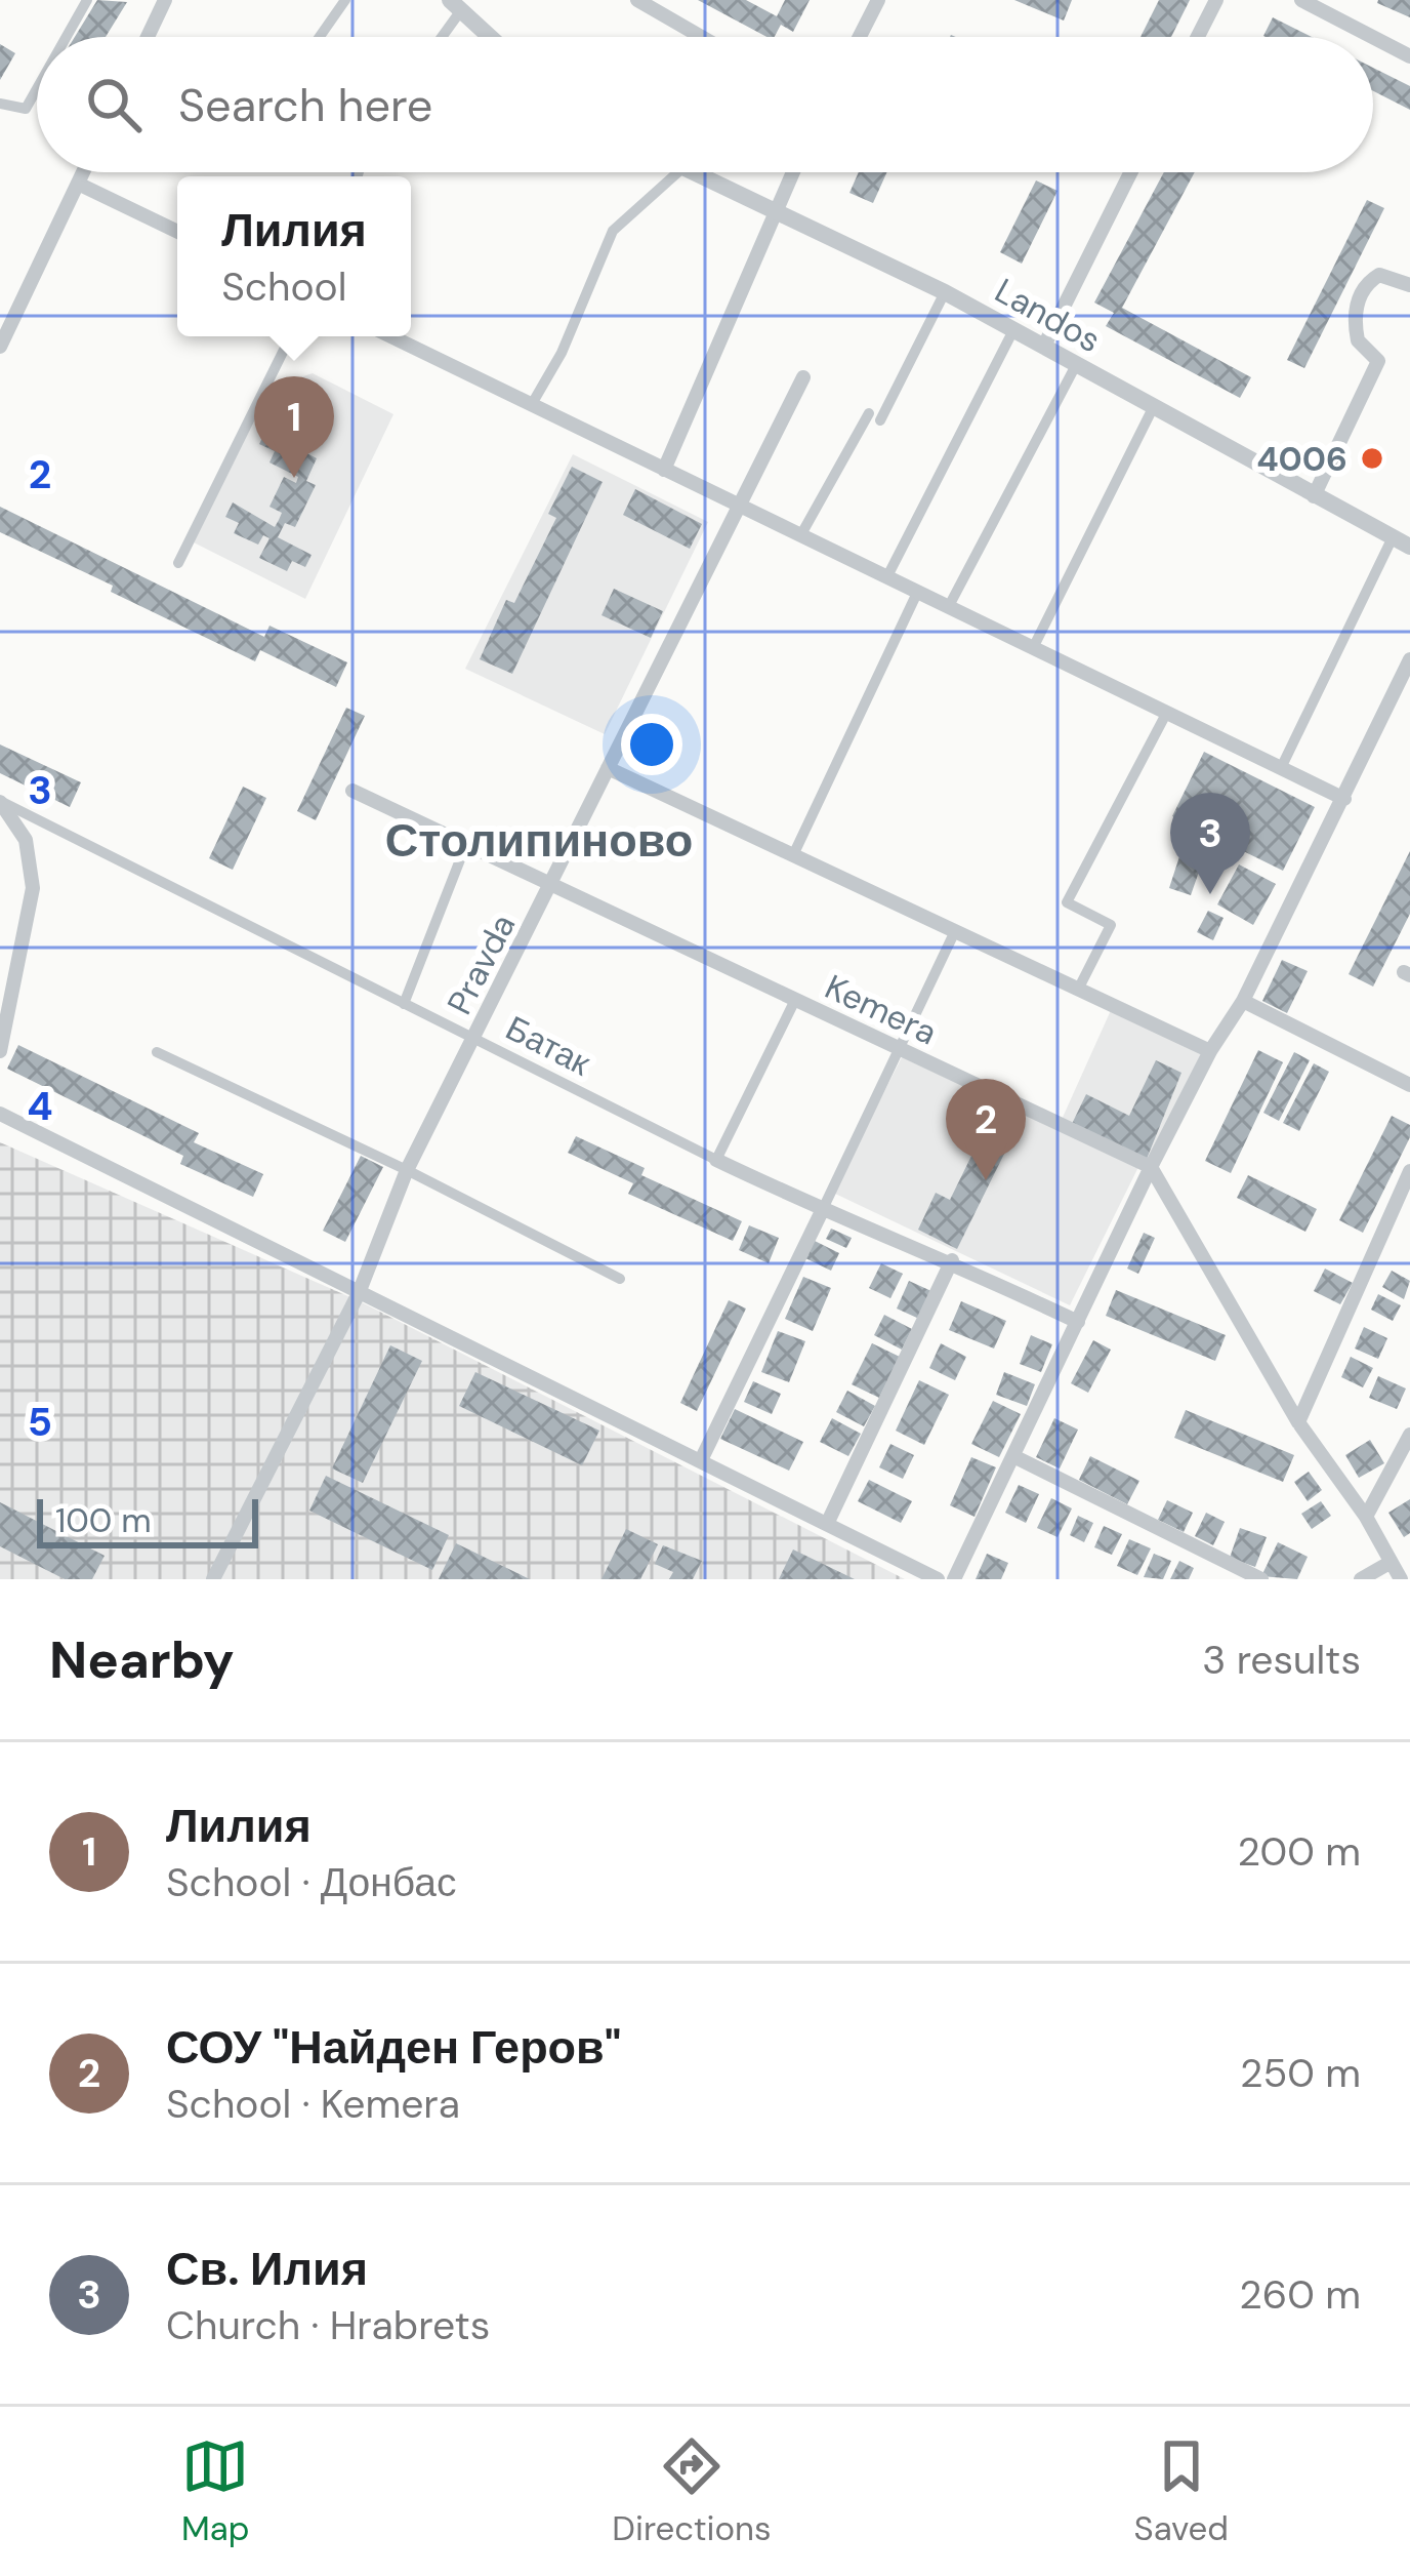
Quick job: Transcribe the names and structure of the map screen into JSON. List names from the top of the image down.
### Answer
{
  "streets": {
    "street": [
      "Landos",
      "Pravda",
      "Kemera",
      "Батак"
    ]
  },
  "crossings": [
    ["Pravda", "Kemera"],
    ["Pravda", "Батак"]
  ],
  "districts": ["Столипиново"],
  "places": ["4006"],
  "scale_bar": "100 m",
  "page": {
    "search": "Search here",
    "popup": ["Лилия", "School"],
    "pins": ["1", "3", "2"],
    "scale": "100 m",
    "heading": ["Nearby", "3 results"],
    "list": [
      {
        "mark": "1",
        "name": "Лилия",
        "note": "School · Донбас",
        "value": "200 m"
      },
      {
        "mark": "2",
        "name": "СОУ \"Найден Геров\"",
        "note": "School · Kemera",
        "value": "250 m"
      },
      {
        "mark": "3",
        "name": "Св. Илия",
        "note": "Church · Hrabrets",
        "value": "260 m"
      }
    ],
    "nav": ["Map", "Directions", "Saved"]
  },
  "grid": {
    "rows": [
      "2",
      "3",
      "4",
      "5"
    ]
  }
}
